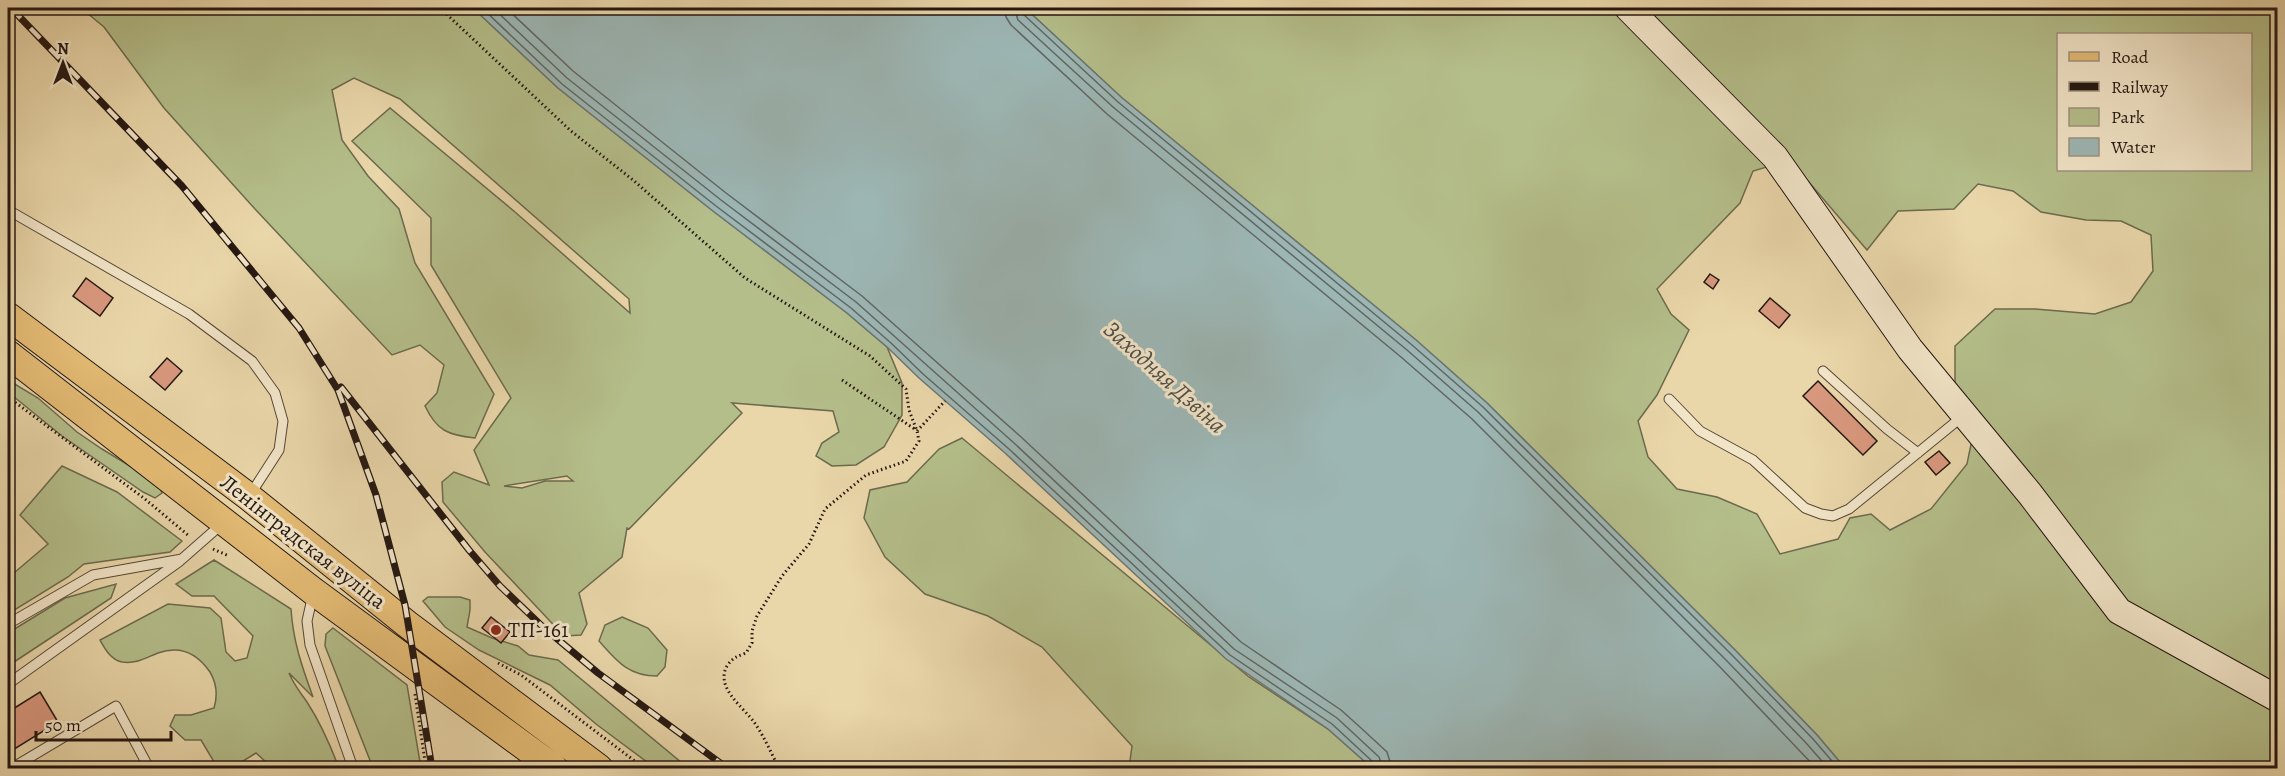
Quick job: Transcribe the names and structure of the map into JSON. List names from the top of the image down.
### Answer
{
  "streets": {
    "main road": ["Ленінградская вуліца"]
  },
  "water": ["Заходняя Дзвіна"],
  "places": ["ТП-161"],
  "legend": [
    "Road",
    "Railway",
    "Park",
    "Water"
  ],
  "scale_bar": "50 m",
  "north": "top"
}
